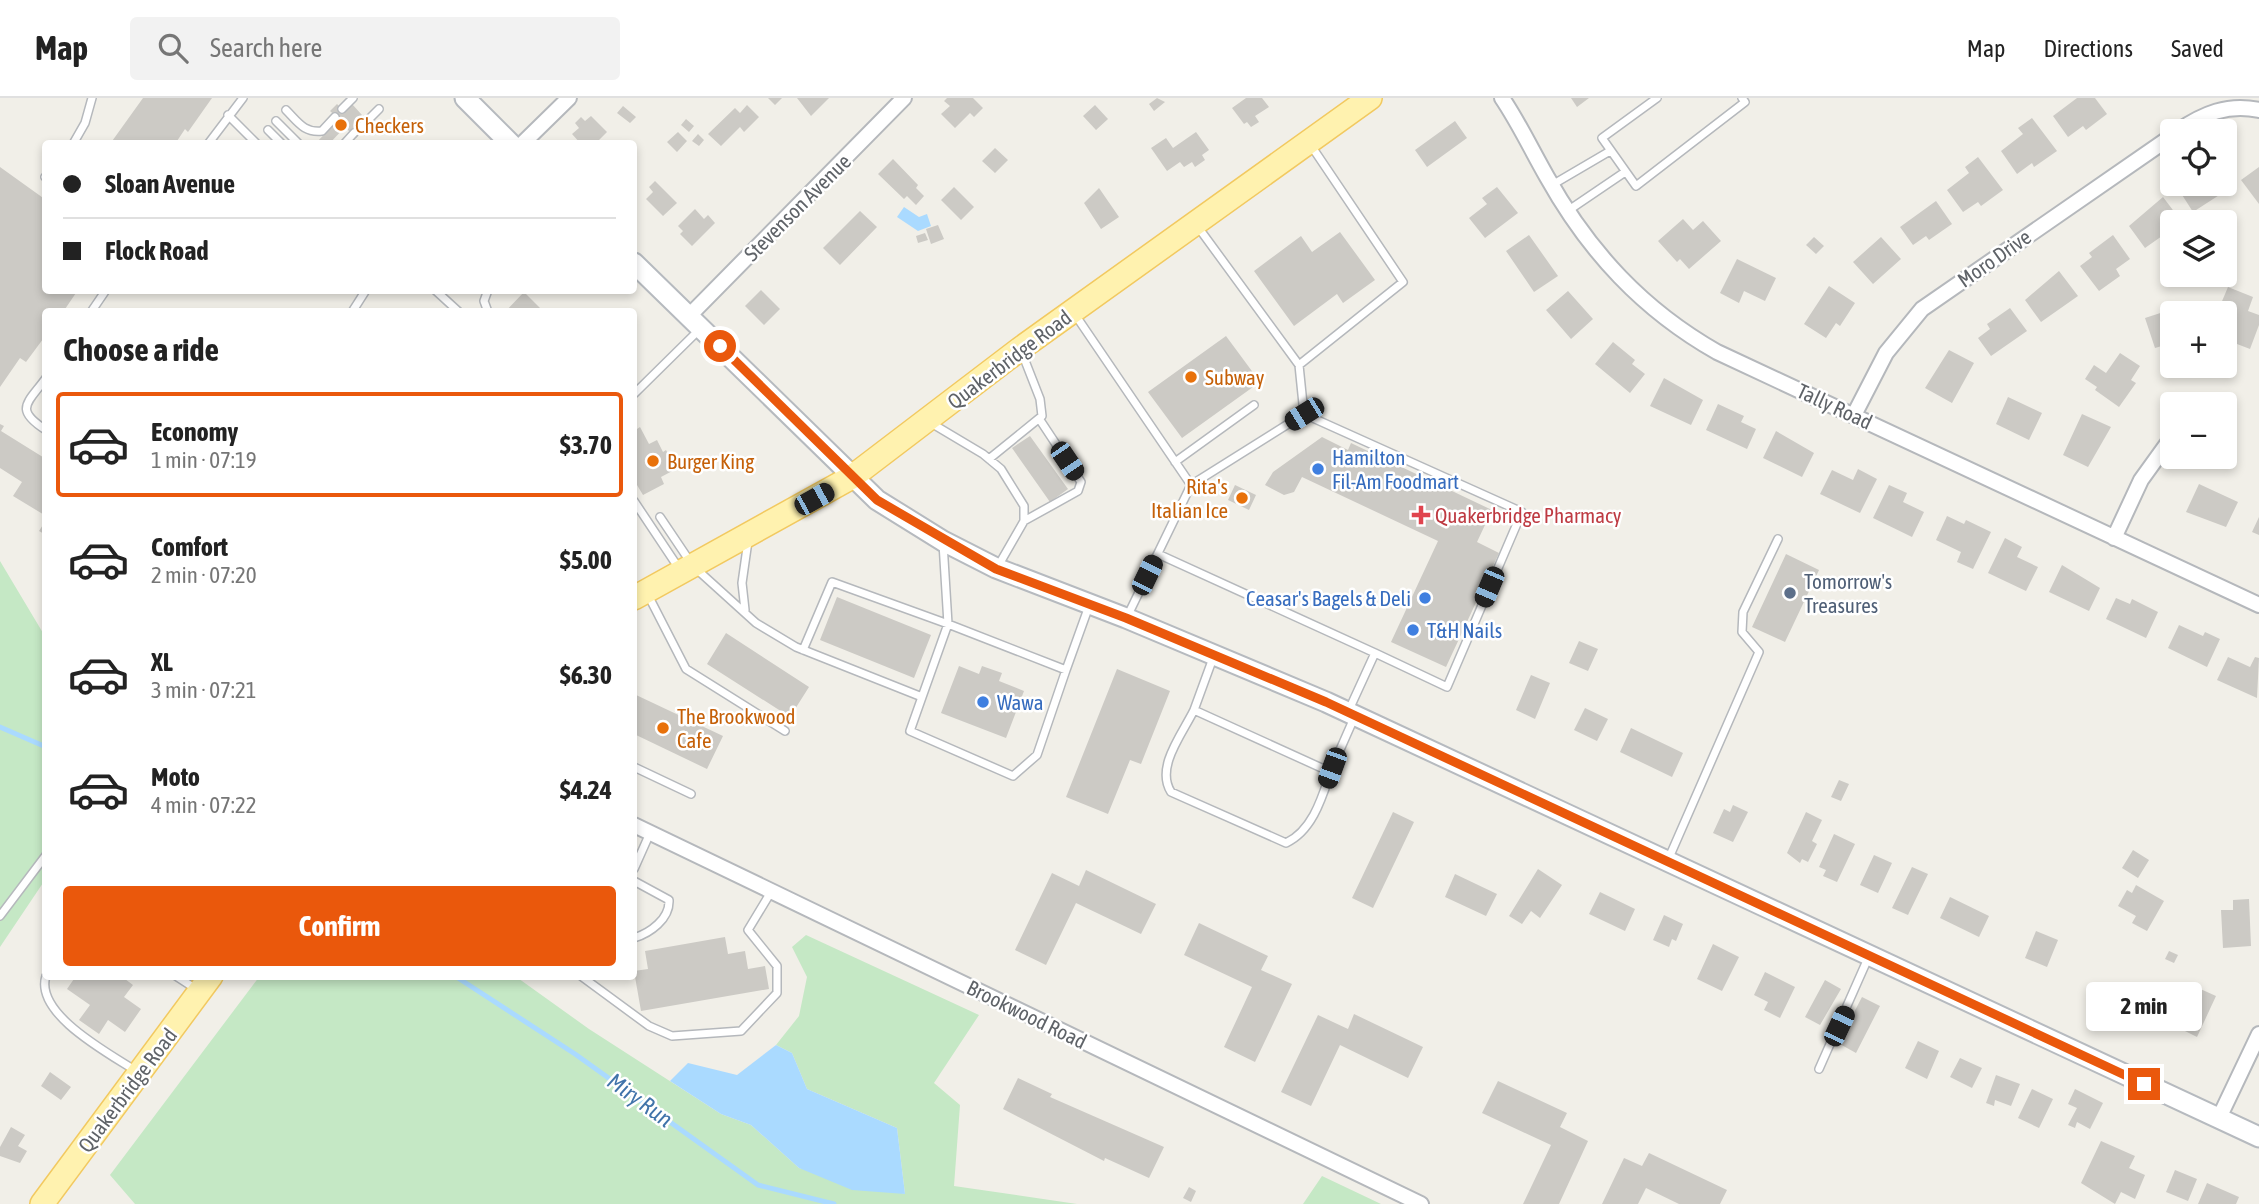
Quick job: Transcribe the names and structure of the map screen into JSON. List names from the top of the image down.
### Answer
{
  "streets": {
    "main road": ["Quakerbridge Road"],
    "street": [
      "Stevenson Avenue",
      "Moro Drive",
      "Tally Road",
      "Brookwood Road"
    ]
  },
  "crossings": [
    ["Moro Drive", "Tally Road"]
  ],
  "water": ["Miry Run"],
  "places": {
    "other": [
      "Checkers",
      "Subway",
      "Burger King",
      "Hamilton Fil-Am Foodmart",
      "Rita's Italian Ice",
      "Tomorrow's Treasures",
      "Ceasar's Bagels & Deli",
      "T&H Nails",
      "Wawa",
      "The Brookwood Cafe"
    ],
    "health": ["Quakerbridge Pharmacy"]
  },
  "page": {
    "header": "Map",
    "search": "Search here",
    "nav": ["Map", "Directions", "Saved"],
    "map_buttons": ["+", "−"],
    "banner": ["Sloan Avenue", "Flock Road"],
    "heading": "Choose a ride",
    "list": [
      {
        "name": "Economy",
        "note": "1 min · 07:19",
        "value": "$3.70"
      },
      {
        "name": "Comfort",
        "note": "2 min · 07:20",
        "value": "$5.00"
      },
      {
        "name": "XL",
        "note": "3 min · 07:21",
        "value": "$6.30"
      },
      {
        "name": "Moto",
        "note": "4 min · 07:22",
        "value": "$4.24"
      }
    ],
    "buttons": "Confirm",
    "bubble": "2 min"
  }
}
